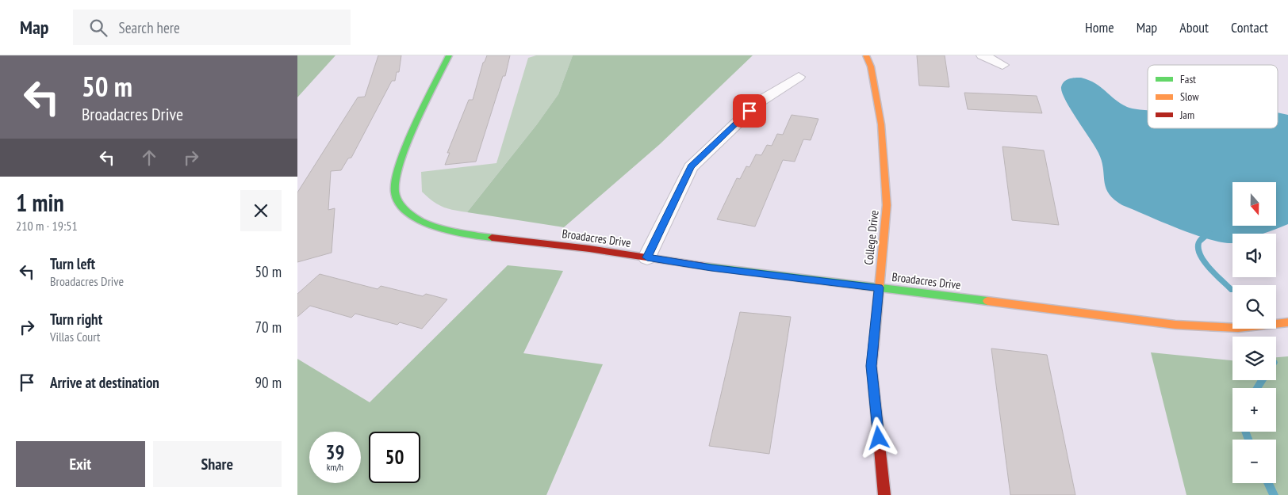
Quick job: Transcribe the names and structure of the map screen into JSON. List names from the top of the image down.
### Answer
{
  "streets": {
    "street": ["College Drive", "Broadacres Drive"]
  },
  "crossings": [
    ["College Drive", "Broadacres Drive"]
  ],
  "legend": ["Fast", "Slow", "Jam"],
  "north": "bottom",
  "page": {
    "header": "Map",
    "search": "Search here",
    "nav": [
      "Home",
      "Map",
      "About",
      "Contact"
    ],
    "turn": ["50 m", "Broadacres Drive"],
    "heading": ["1 min", "210 m · 19:51"],
    "map_buttons": ["+", "−"],
    "list": [
      {
        "name": "Turn left",
        "note": "Broadacres Drive",
        "value": "50 m"
      },
      {
        "name": "Turn right",
        "note": "Villas Court",
        "value": "70 m"
      },
      {
        "name": "Arrive at destination",
        "value": "90 m"
      }
    ],
    "speed": "39 km/h",
    "limit": "50",
    "buttons": ["Exit", "Share"]
  }
}
